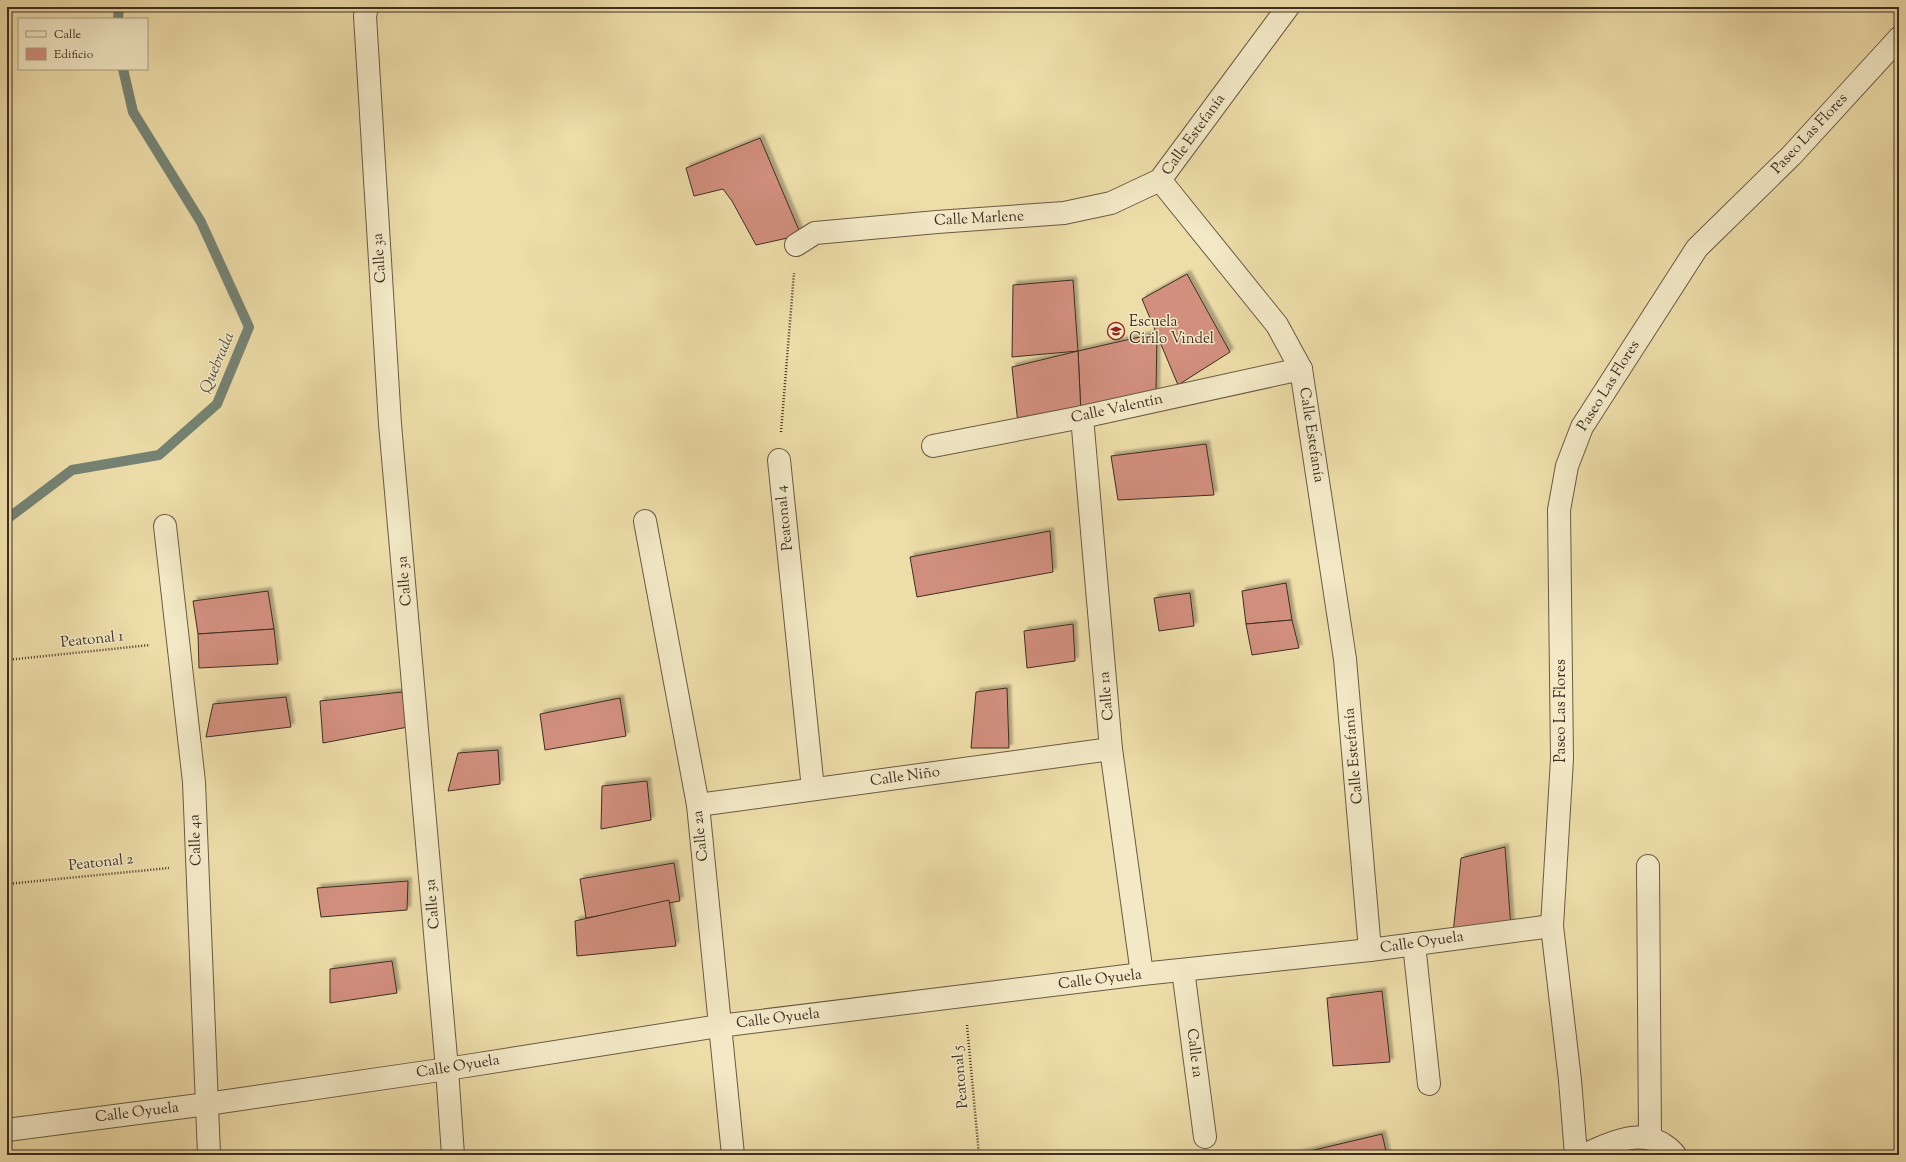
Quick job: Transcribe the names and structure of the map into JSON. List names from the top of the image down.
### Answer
{
  "streets": {
    "street": [
      "Paseo Las Flores",
      "Calle Estefanía",
      "Calle Marlene",
      "Calle 3a",
      "Calle Valentín",
      "Peatonal 4",
      "Calle 1a",
      "Calle Niño",
      "Calle 2a",
      "Calle 4a",
      "Calle Oyuela"
    ],
    "path": ["Peatonal 1", "Peatonal 2", "Peatonal 5"]
  },
  "crossings": [
    ["Paseo Las Flores", "Calle Oyuela"],
    ["Calle Estefanía", "Calle Marlene"],
    ["Calle Estefanía", "Calle Valentín"],
    ["Calle Estefanía", "Calle Oyuela"],
    ["Calle 3a", "Calle Oyuela"],
    ["Calle Valentín", "Calle 1a"],
    ["Peatonal 4", "Calle Niño"],
    ["Peatonal 1", "Calle 4a"],
    ["Calle 1a", "Calle Niño"],
    ["Calle 1a", "Calle Oyuela"],
    ["Calle Niño", "Calle 2a"],
    ["Calle 2a", "Calle Oyuela"],
    ["Calle 4a", "Peatonal 2"],
    ["Calle 4a", "Calle Oyuela"],
    ["Calle Oyuela", "Peatonal 5"]
  ],
  "water": ["Quebrada"],
  "places": {
    "school or university": ["Escuela Cirilo Vindel"]
  },
  "legend": ["Calle", "Edificio"]
}
